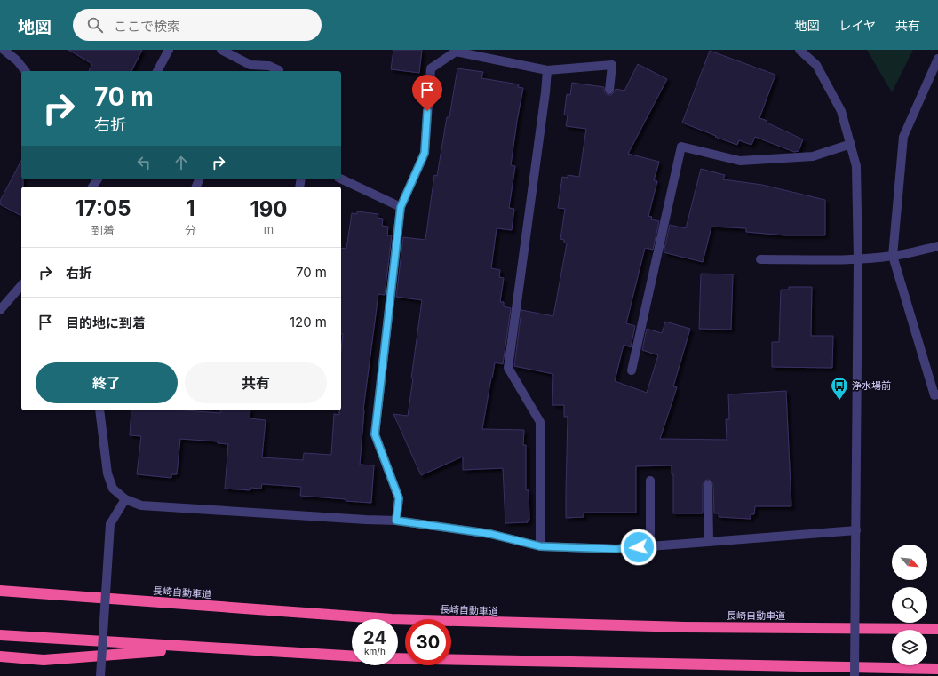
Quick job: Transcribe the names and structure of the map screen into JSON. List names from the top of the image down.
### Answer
{
  "streets": {
    "highway": ["長崎自動車道"]
  },
  "places": {
    "bus stop": ["浄水場前"]
  },
  "north": "bottom right",
  "page": {
    "header": "地図",
    "search": "ここで検索",
    "nav": ["地図", "レイヤ", "共有"],
    "turn": ["70 m", "右折"],
    "eta": [
      "17:05",
      "到着",
      "1",
      "分",
      "190",
      "m"
    ],
    "list": [
      {
        "name": "右折",
        "value": "70 m"
      },
      {
        "name": "目的地に到着",
        "value": "120 m"
      }
    ],
    "buttons": ["終了", "共有"],
    "speed": "24 km/h",
    "limit": "30"
  }
}
